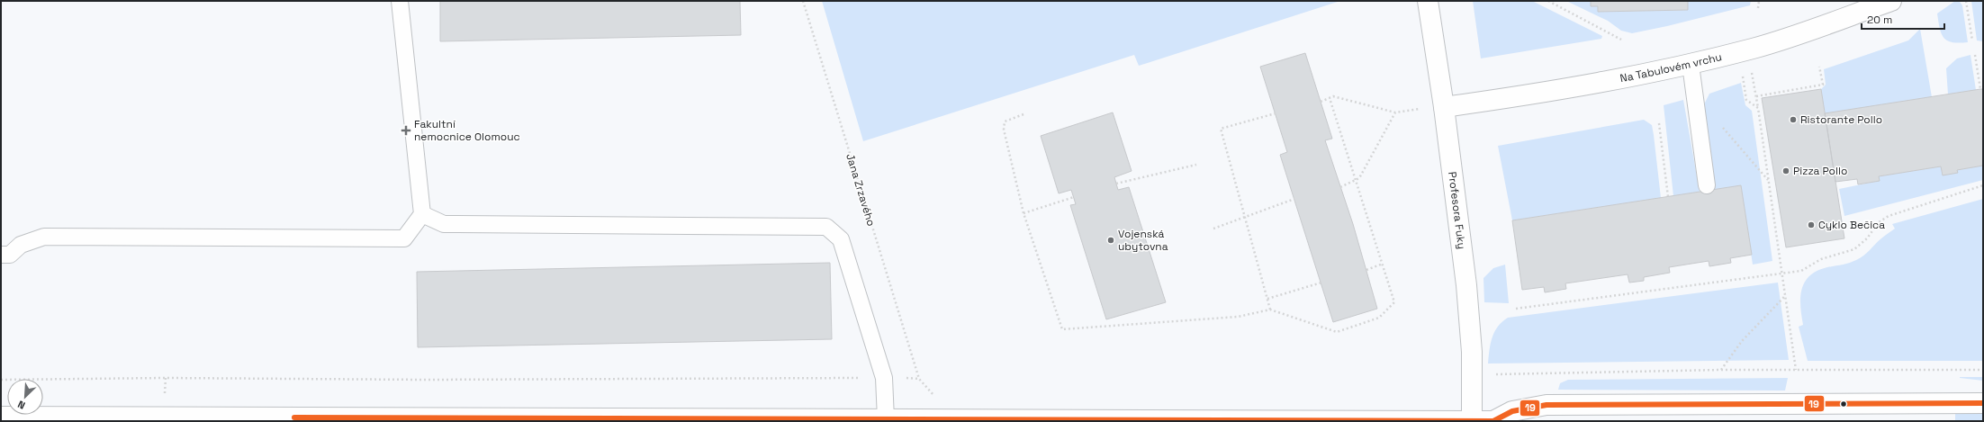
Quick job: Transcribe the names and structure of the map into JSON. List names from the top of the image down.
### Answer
{
  "streets": {
    "street": ["Na Tabulovém vrchu", "Profesora Fuky"],
    "path": ["Jana Zrzavého"]
  },
  "crossings": [
    ["Na Tabulovém vrchu", "Profesora Fuky"]
  ],
  "places": {
    "other": [
      "Ristorante Pollo",
      "Pizza Pollo",
      "Cyklo Bečica",
      "Vojenská ubytovna"
    ],
    "health": ["Fakultní nemocnice Olomouc"]
  },
  "lines": ["transit line 19"],
  "scale_bar": "20 m",
  "north": "bottom left"
}
